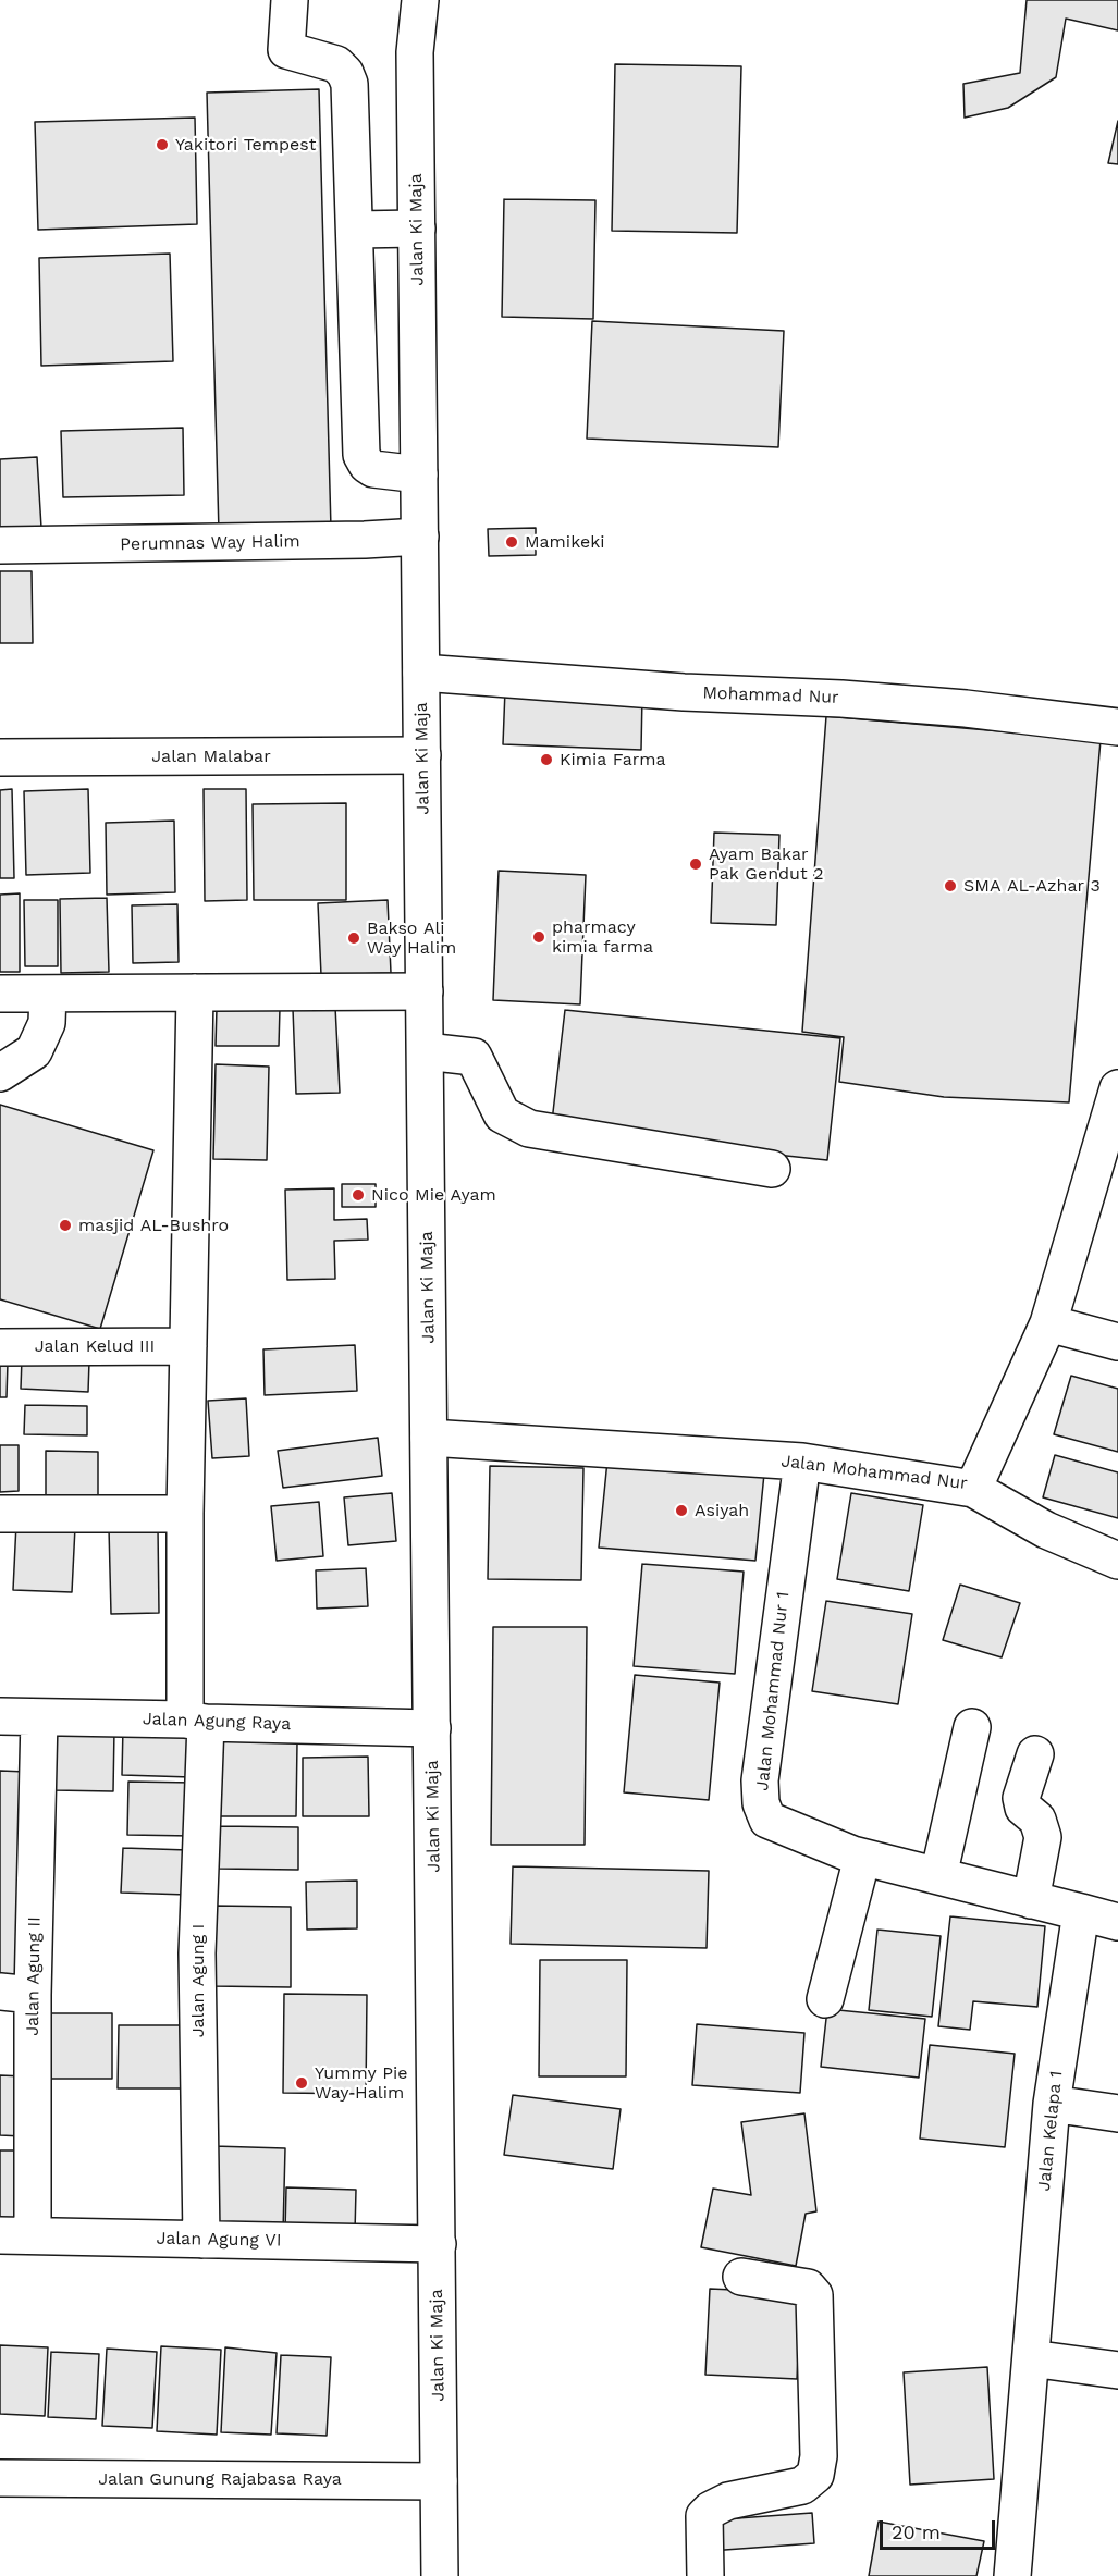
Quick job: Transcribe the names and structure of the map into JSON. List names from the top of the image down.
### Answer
{
  "streets": {
    "street": [
      "Jalan Ki Maja",
      "Perumnas Way Halim",
      "Mohammad Nur",
      "Jalan Malabar",
      "Jalan Kelud III",
      "Jalan Mohammad Nur",
      "Jalan Mohammad Nur 1",
      "Jalan Agung Raya",
      "Jalan Agung II",
      "Jalan Agung I",
      "Jalan Kelapa 1",
      "Jalan Agung VI",
      "Jalan Gunung Rajabasa Raya"
    ]
  },
  "crossings": [
    ["Jalan Ki Maja", "Perumnas Way Halim"],
    ["Jalan Ki Maja", "Mohammad Nur"],
    ["Jalan Ki Maja", "Jalan Malabar"],
    ["Jalan Ki Maja", "Jalan Mohammad Nur"],
    ["Jalan Ki Maja", "Jalan Agung Raya"],
    ["Jalan Ki Maja", "Jalan Agung VI"],
    ["Jalan Ki Maja", "Jalan Gunung Rajabasa Raya"],
    ["Jalan Kelud III", "Jalan Agung I"],
    ["Jalan Mohammad Nur", "Jalan Mohammad Nur 1"],
    ["Jalan Agung Raya", "Jalan Agung II"],
    ["Jalan Agung Raya", "Jalan Agung I"],
    ["Jalan Agung II", "Jalan Agung VI"],
    ["Jalan Agung I", "Jalan Agung VI"]
  ],
  "places": [
    "Yakitori Tempest",
    "Mamikeki",
    "Kimia Farma",
    "Ayam Bakar Pak Gendut 2",
    "SMA AL-Azhar 3",
    "pharmacy kimia farma",
    "Bakso Ali Way Halim",
    "Nico Mie Ayam",
    "masjid AL-Bushro",
    "Asiyah",
    "Yummy Pie Way Halim"
  ],
  "scale_bar": "20 m"
}
